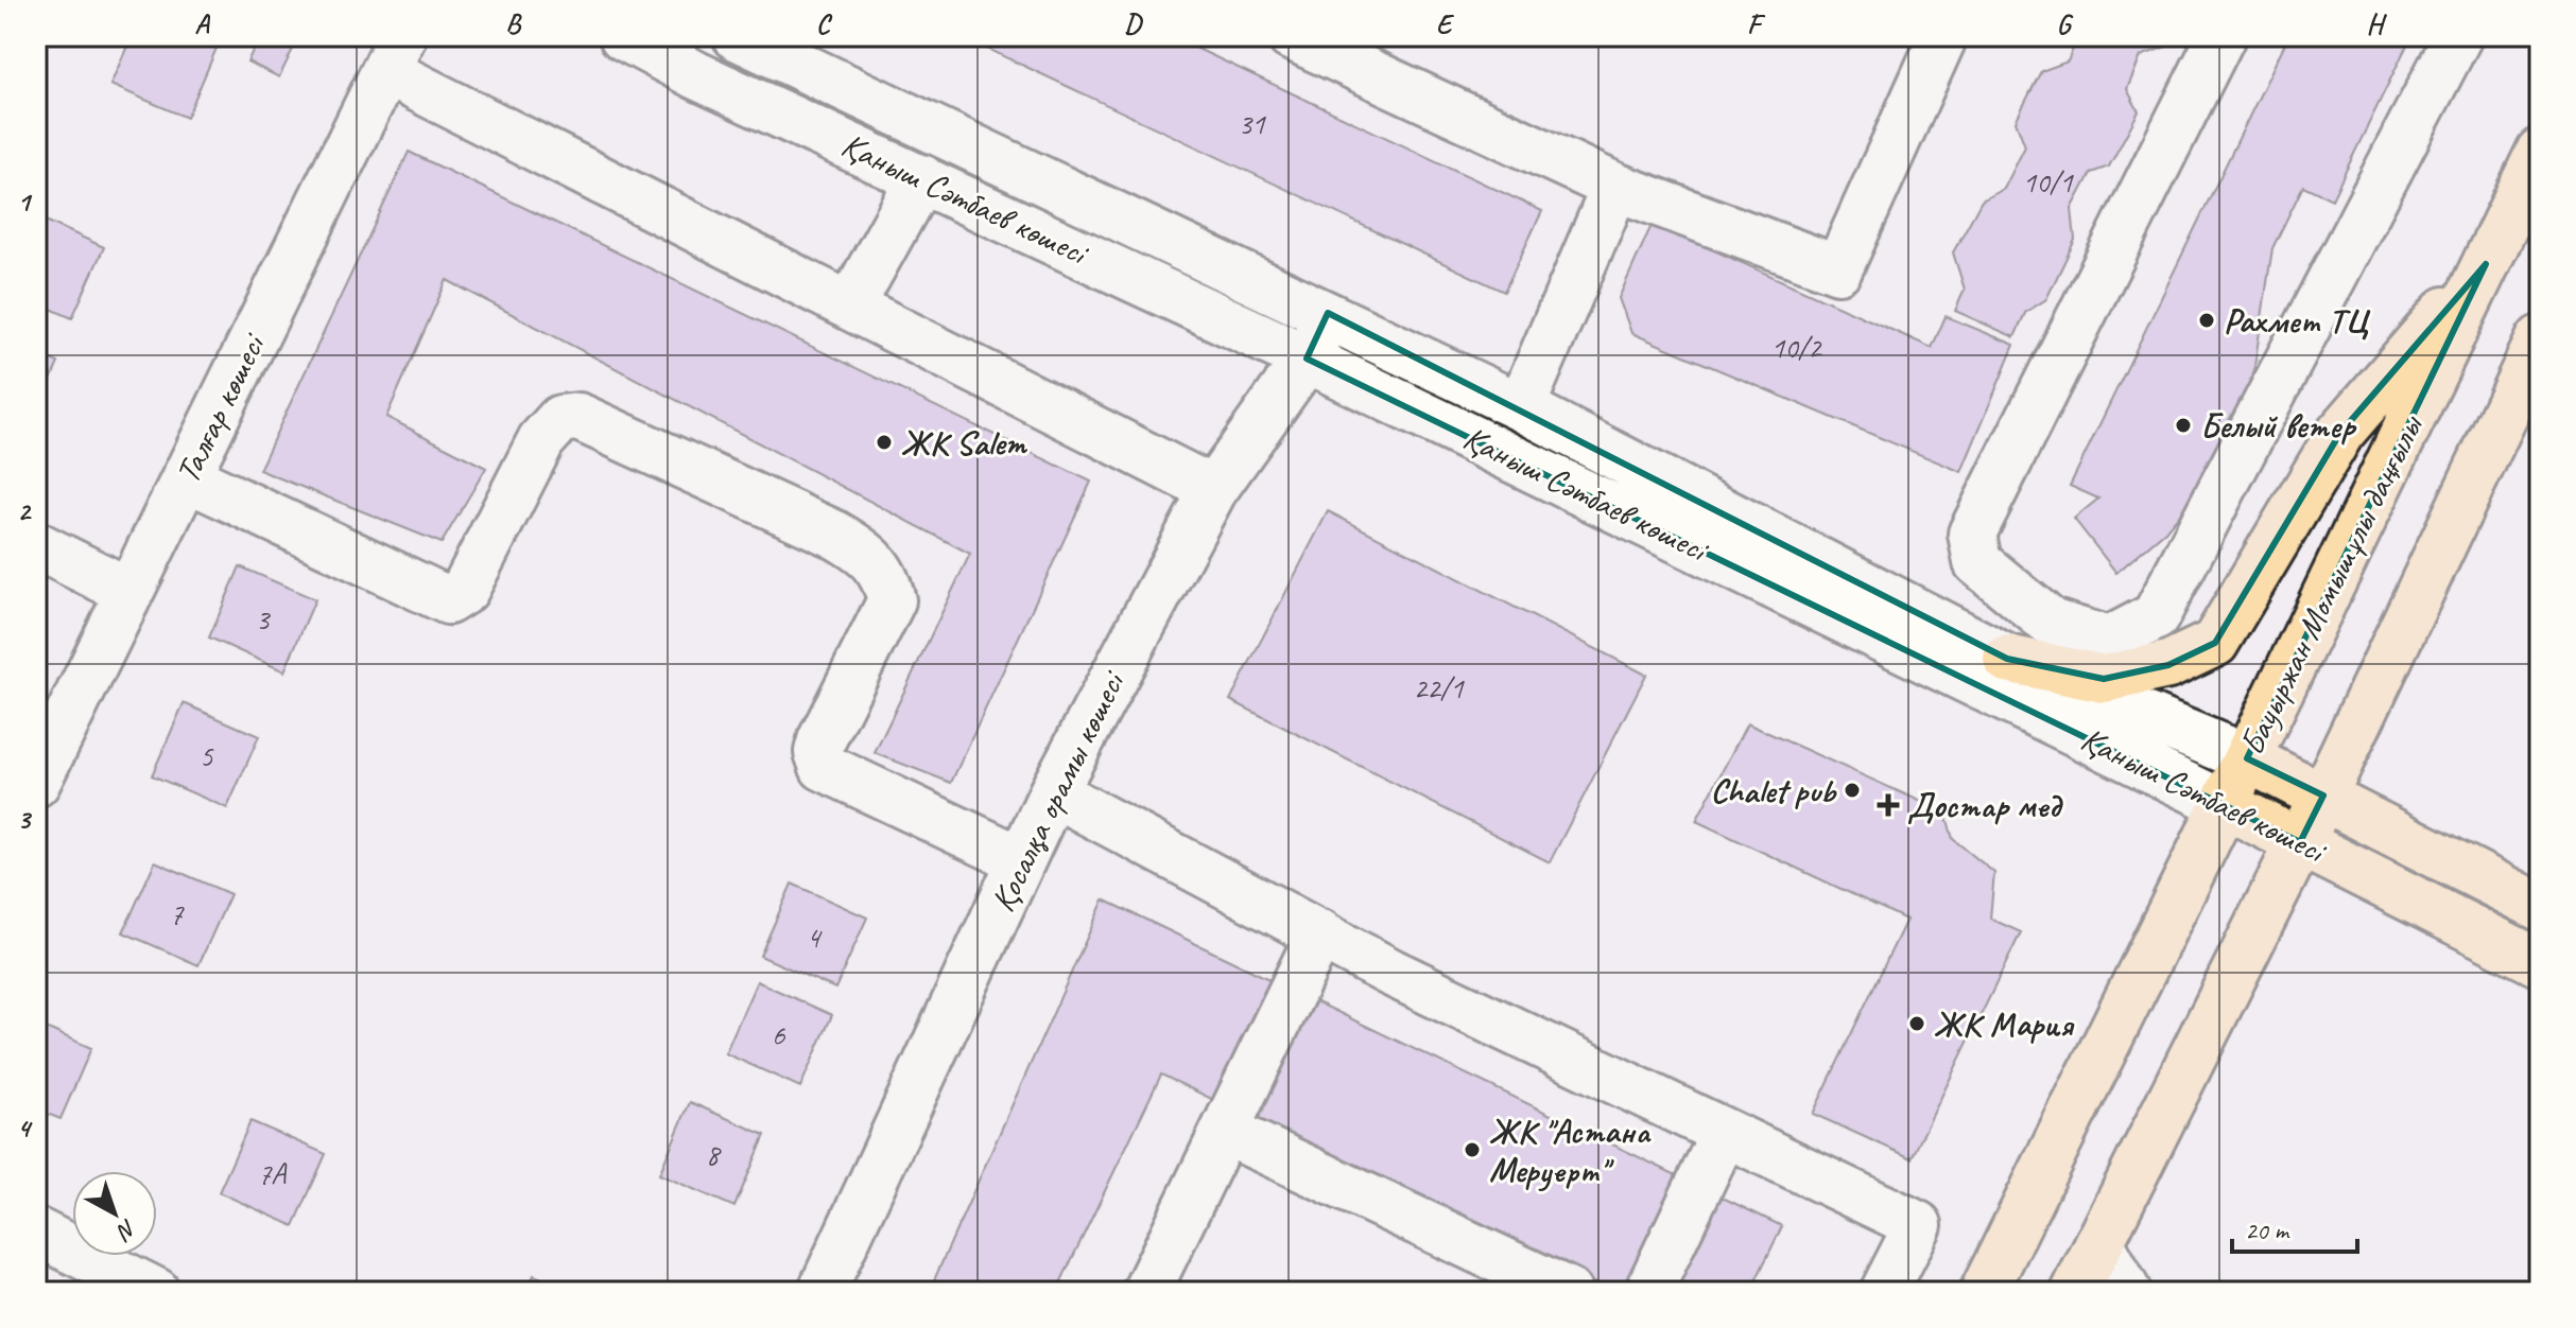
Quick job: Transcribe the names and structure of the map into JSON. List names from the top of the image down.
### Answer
{
  "streets": {
    "main road": ["Қаныш Сәтбаев көшесі", "Бауыржан Момышұлы даңғылы"],
    "street": ["Талғар көшесі", "Қосалқа орамы көшесі"]
  },
  "crossings": [
    ["Қаныш Сәтбаев көшесі", "Бауыржан Момышұлы даңғылы"],
    ["Қаныш Сәтбаев көшесі", "Қосалқа орамы көшесі"]
  ],
  "places": {
    "other": [
      "Рахмет ТЦ",
      "Белый ветер",
      "ЖК Salem",
      "Chalet pub",
      "ЖК Мария",
      "ЖК \"Астана Меруерт\""
    ],
    "health": ["Достар мед"]
  },
  "house_numbers": [
    "31",
    "10/1",
    "10/2",
    "3",
    "22/1",
    "5",
    "7",
    "4",
    "6",
    "8",
    "7А"
  ],
  "scale_bar": "20 m",
  "north": "bottom right",
  "grid": {
    "columns": [
      "A",
      "B",
      "C",
      "D",
      "E",
      "F",
      "G",
      "H"
    ],
    "rows": [
      "1",
      "2",
      "3",
      "4"
    ]
  }
}
